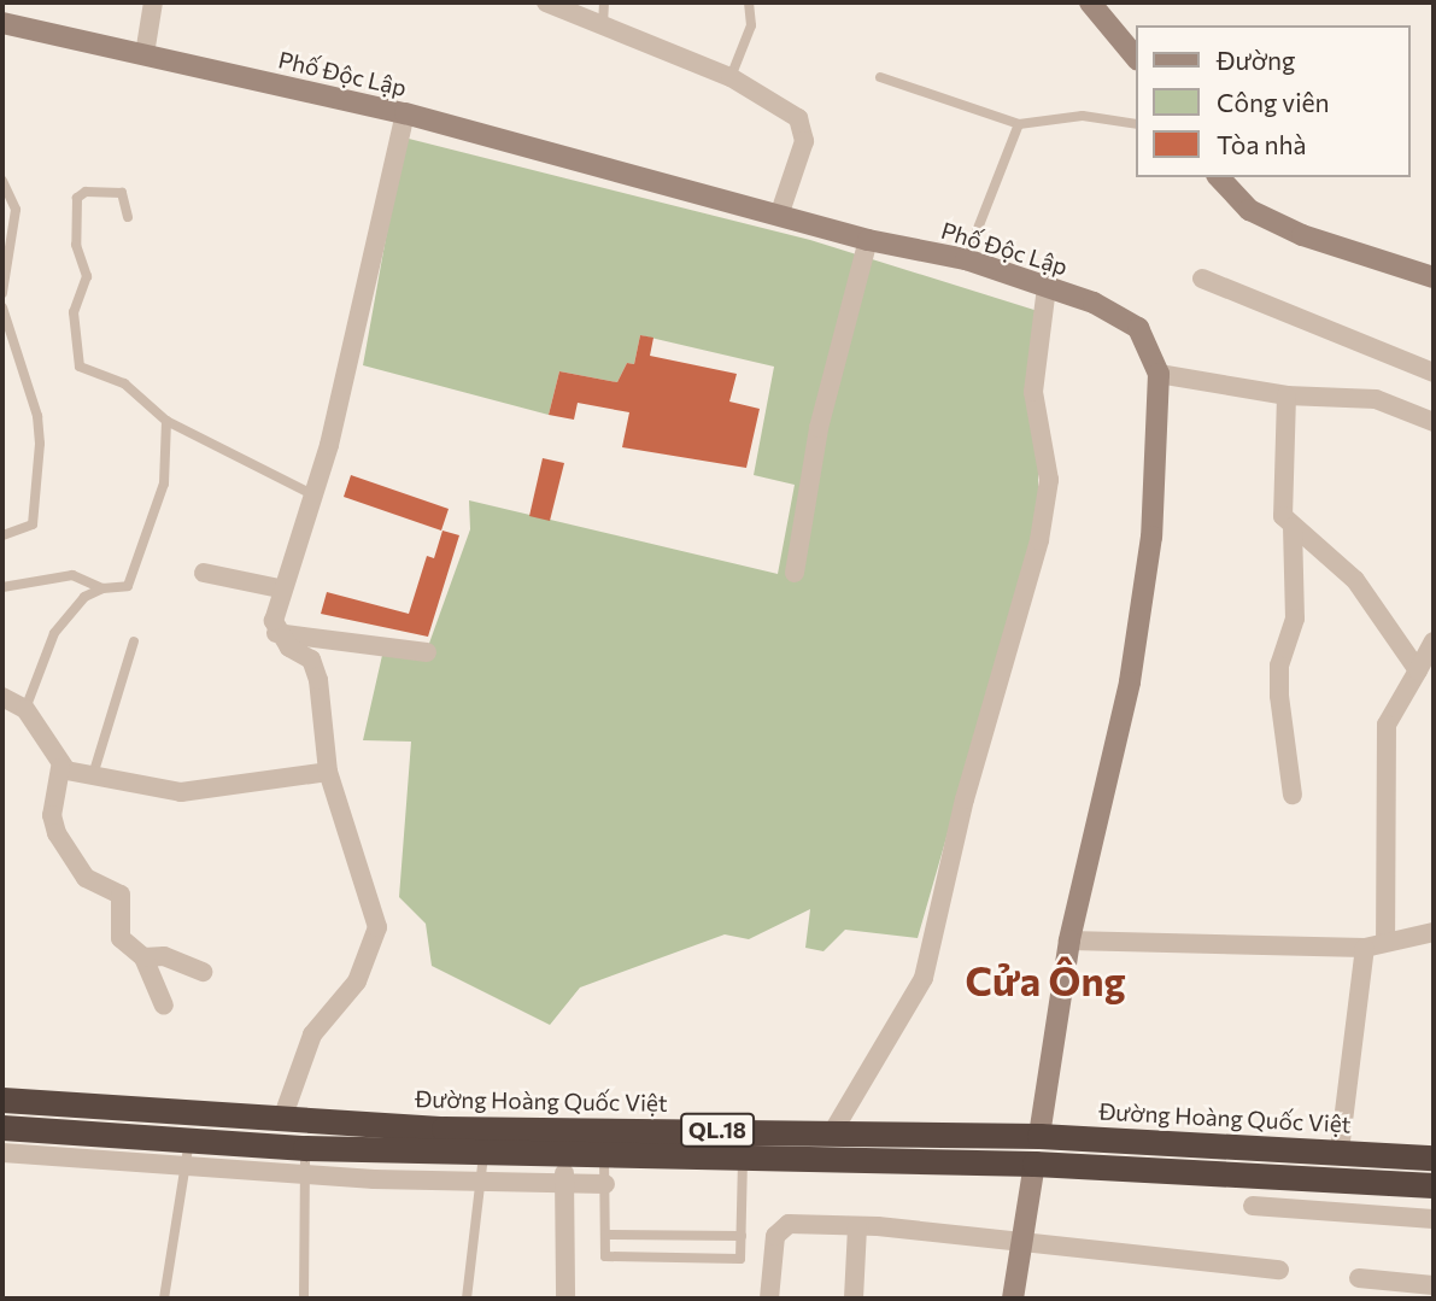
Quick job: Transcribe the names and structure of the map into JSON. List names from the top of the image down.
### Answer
{
  "streets": {
    "highway": ["Đường Hoàng Quốc Việt", "QL.18"],
    "street": ["Phố Độc Lập"]
  },
  "crossings": [
    ["Phố Độc Lập", "Đường Hoàng Quốc Việt"]
  ],
  "districts": ["Cửa Ông"],
  "legend": ["Đường", "Công viên", "Tòa nhà"]
}
